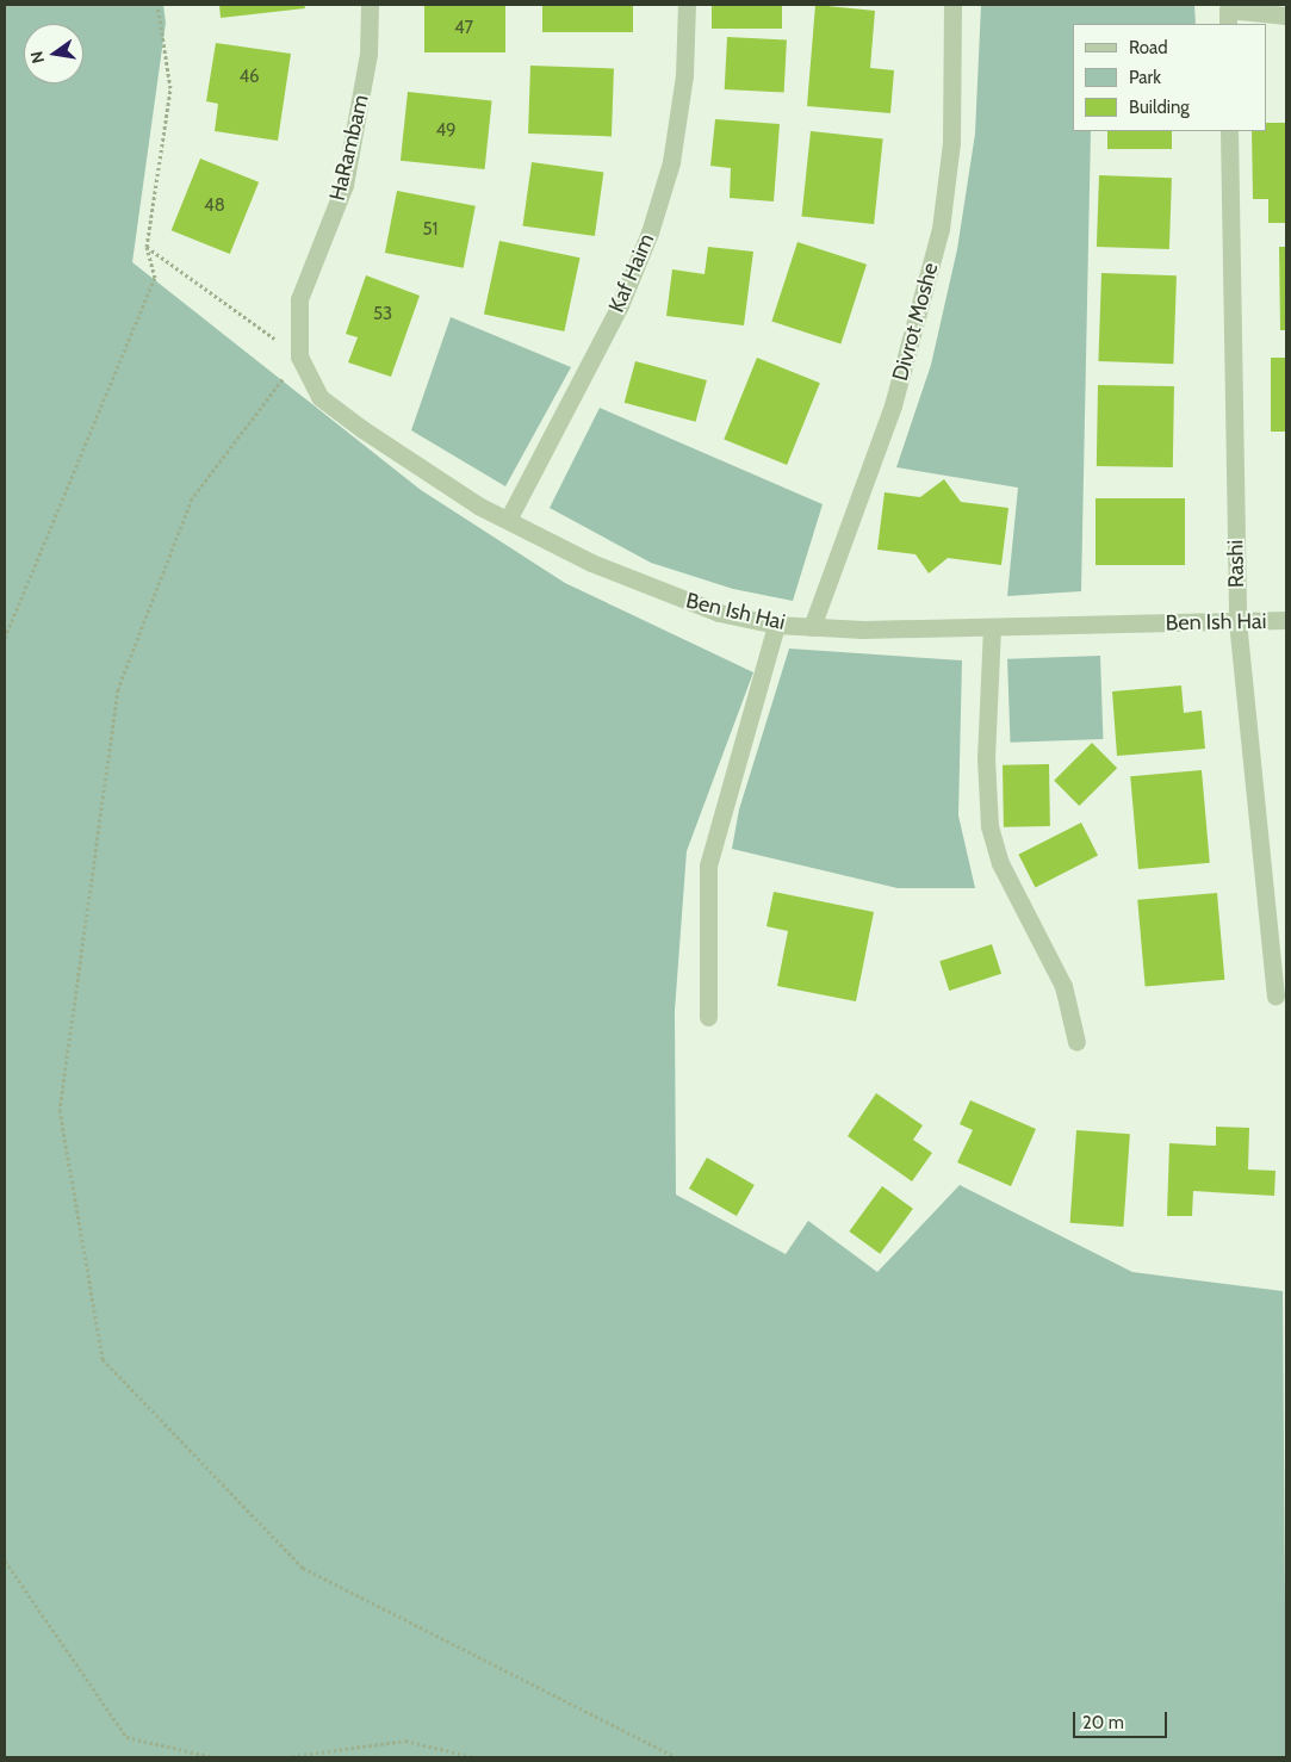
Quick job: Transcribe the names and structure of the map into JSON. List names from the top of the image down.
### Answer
{
  "streets": {
    "street": [
      "HaRambam",
      "Kaf Haim",
      "Divrot Moshe",
      "Rashi",
      "Ben Ish Hai"
    ]
  },
  "crossings": [
    ["HaRambam", "Ben Ish Hai"],
    ["Kaf Haim", "Ben Ish Hai"],
    ["Divrot Moshe", "Ben Ish Hai"],
    ["Rashi", "Ben Ish Hai"]
  ],
  "house_numbers": [
    "47",
    "46",
    "49",
    "48",
    "51",
    "53"
  ],
  "legend": ["Road", "Park", "Building"],
  "scale_bar": "20 m",
  "north": "left"
}
